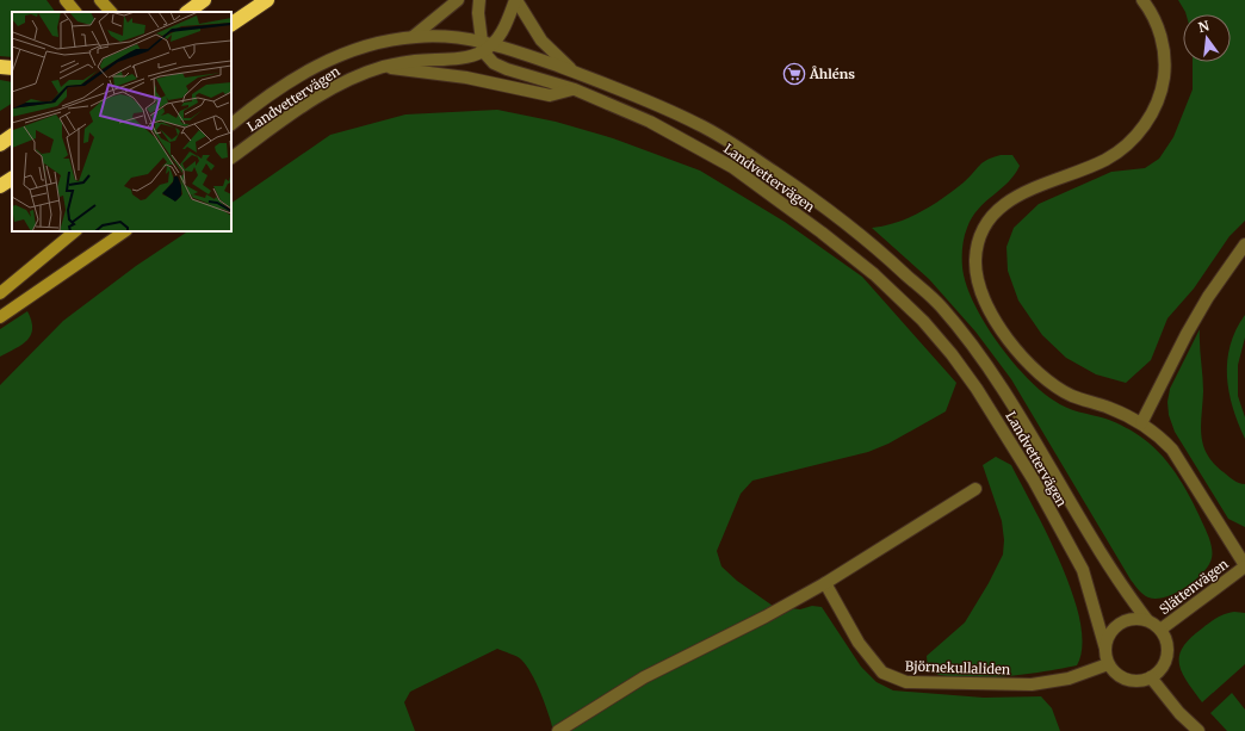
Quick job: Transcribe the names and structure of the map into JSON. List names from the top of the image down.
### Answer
{
  "streets": {
    "street": ["Landvettervägen", "Slättenvägen", "Björnekullaliden"]
  },
  "crossings": [
    ["Landvettervägen", "Slättenvägen"],
    ["Landvettervägen", "Björnekullaliden"],
    ["Slättenvägen", "Björnekullaliden"]
  ],
  "places": {
    "supermarket": ["Åhléns"]
  },
  "north": "top"
}
